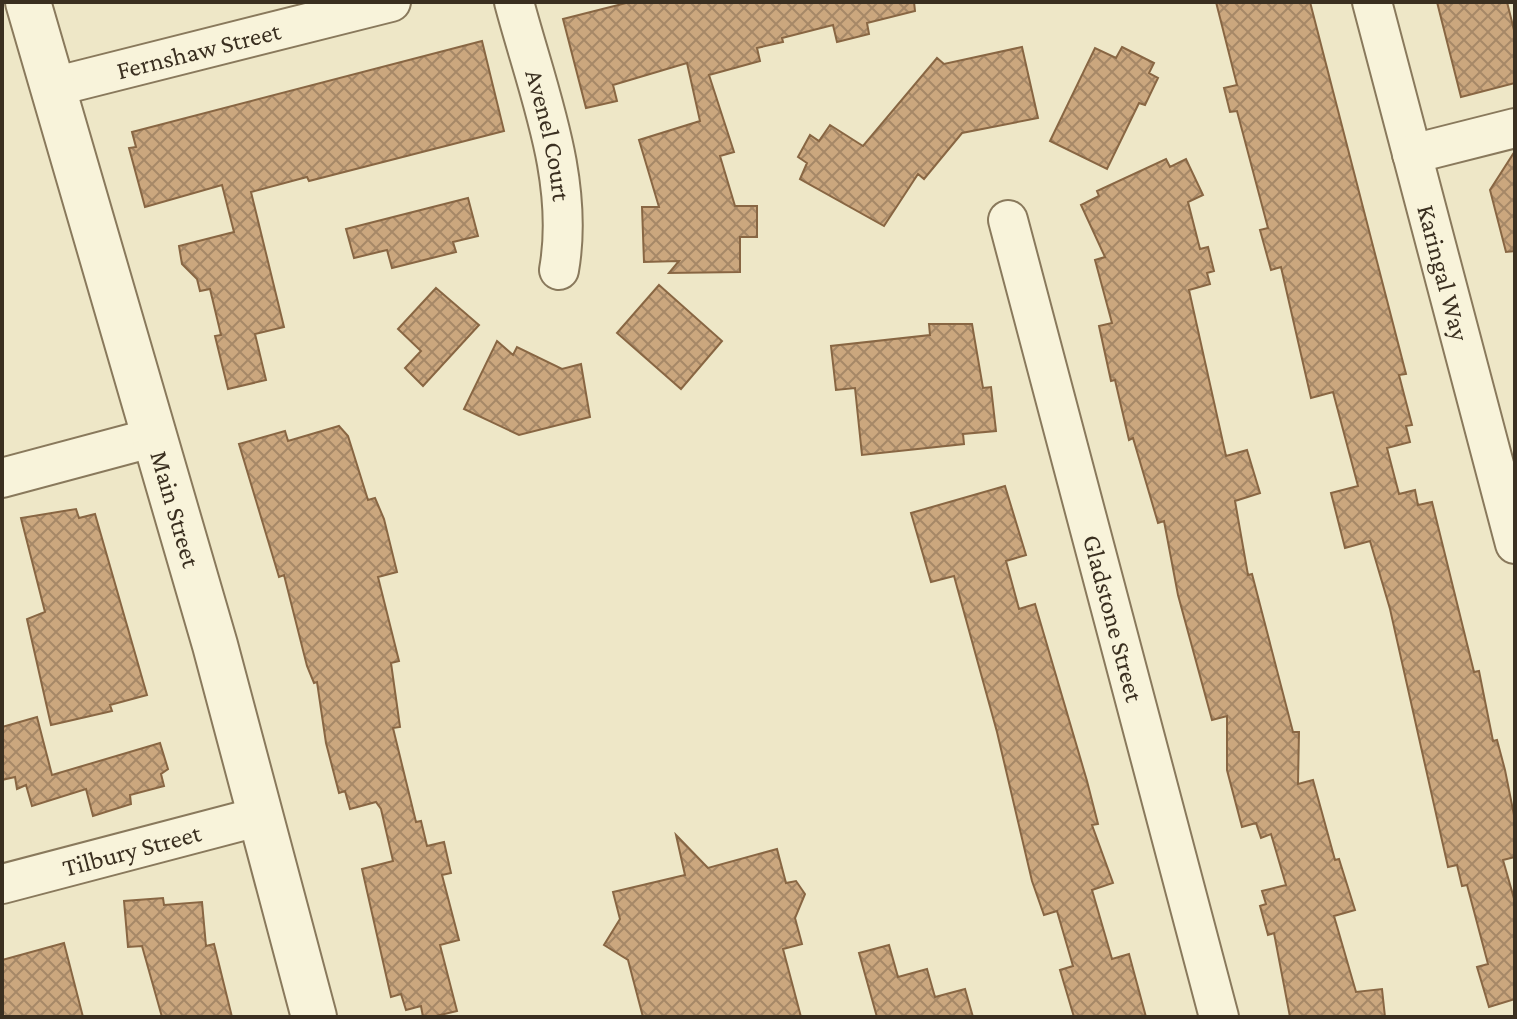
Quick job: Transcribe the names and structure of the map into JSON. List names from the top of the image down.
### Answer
{
  "streets": {
    "street": [
      "Fernshaw Street",
      "Avenel Court",
      "Karingal Way",
      "Main Street",
      "Gladstone Street",
      "Tilbury Street"
    ]
  },
  "crossings": [
    ["Fernshaw Street", "Main Street"],
    ["Main Street", "Tilbury Street"]
  ]
}
